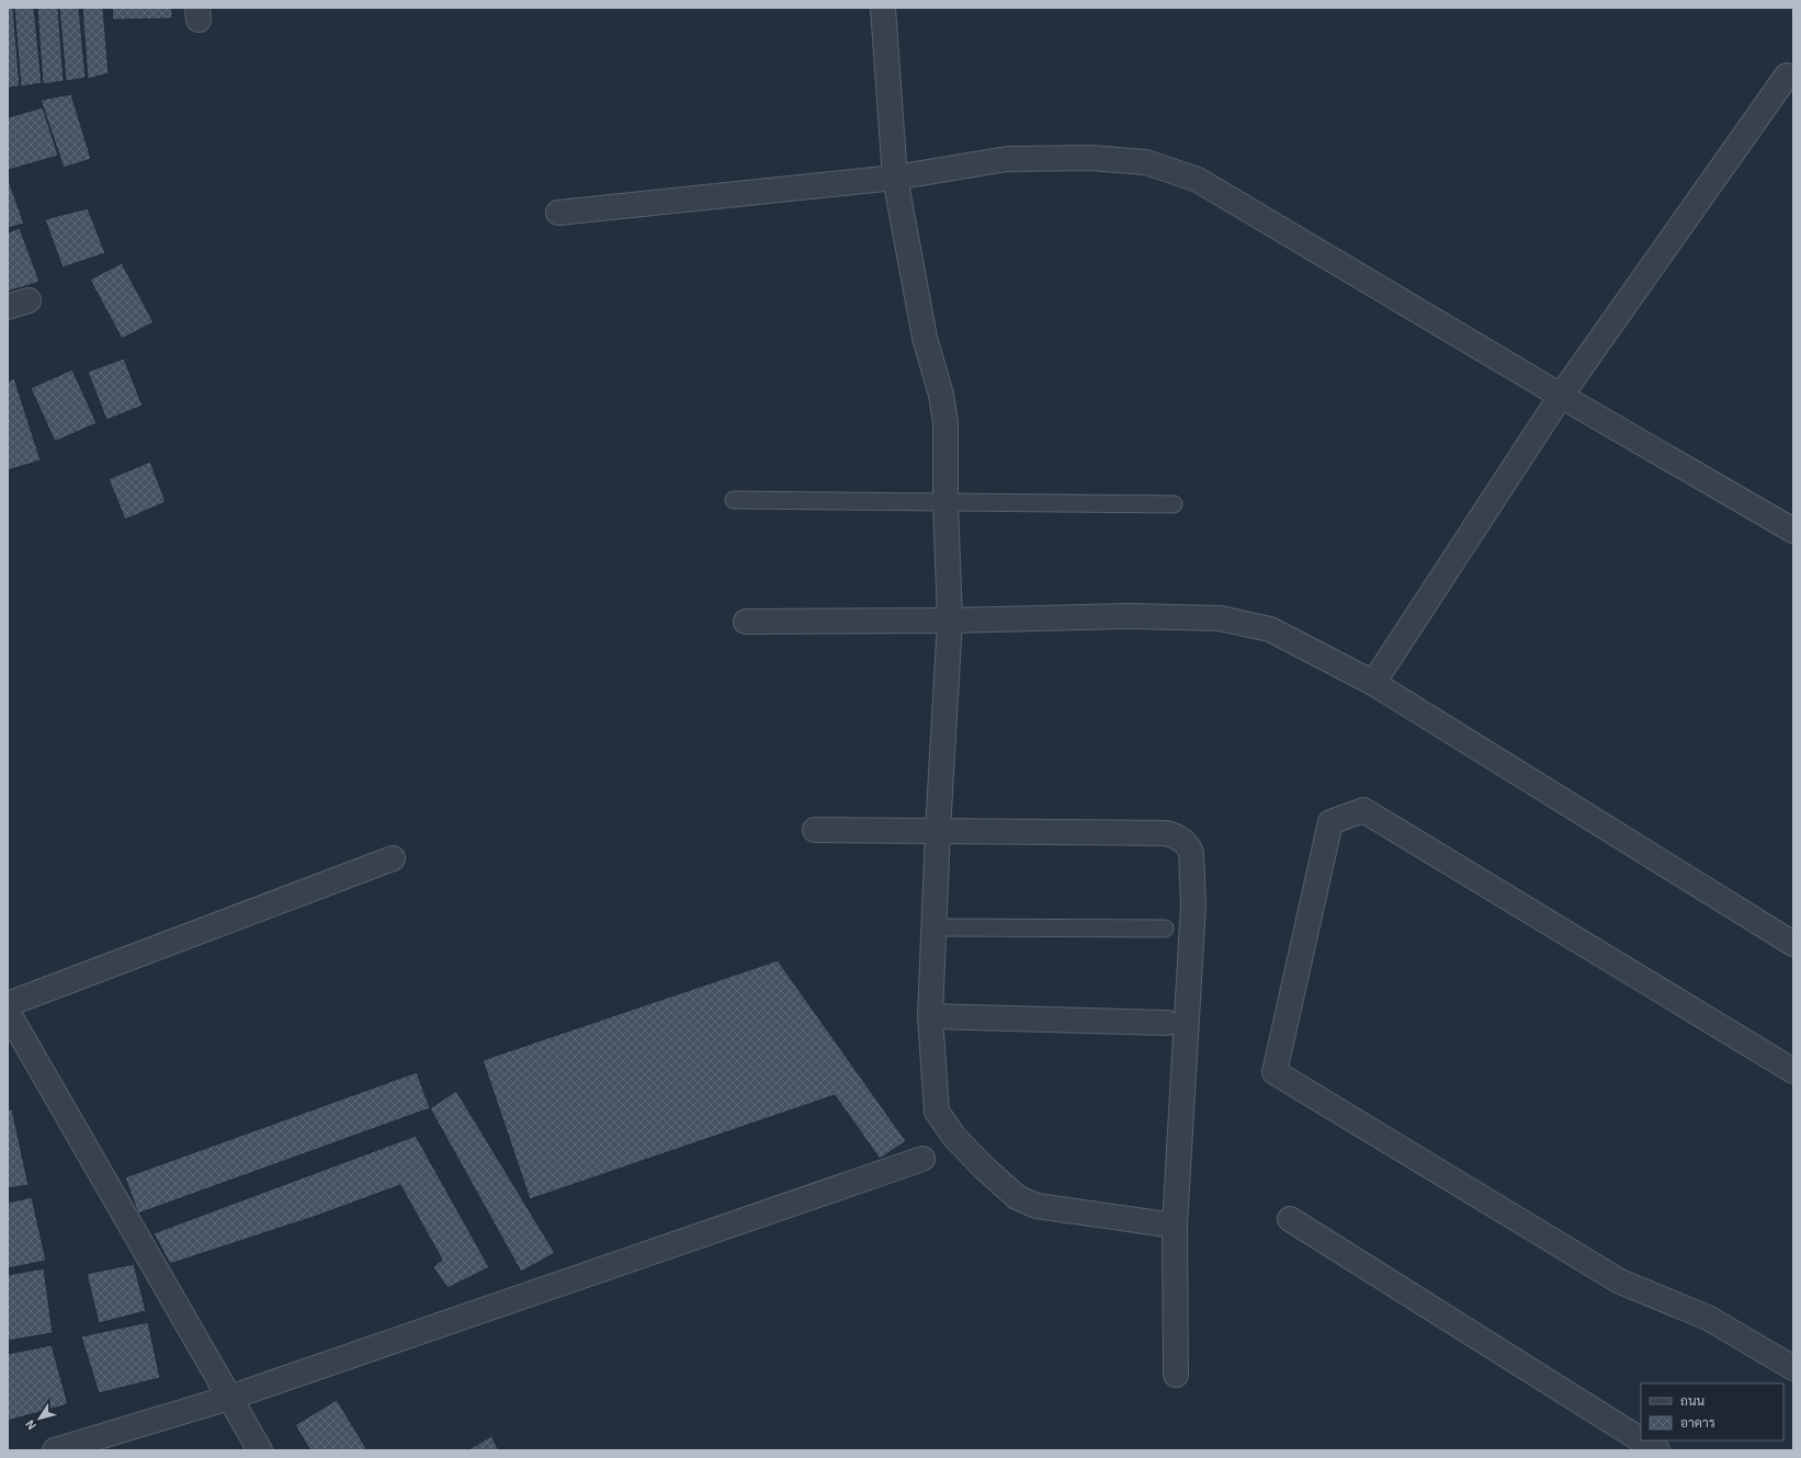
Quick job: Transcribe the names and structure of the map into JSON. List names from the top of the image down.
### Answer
{
  "legend": ["ถนน", "อาคาร"],
  "north": "bottom left"
}
